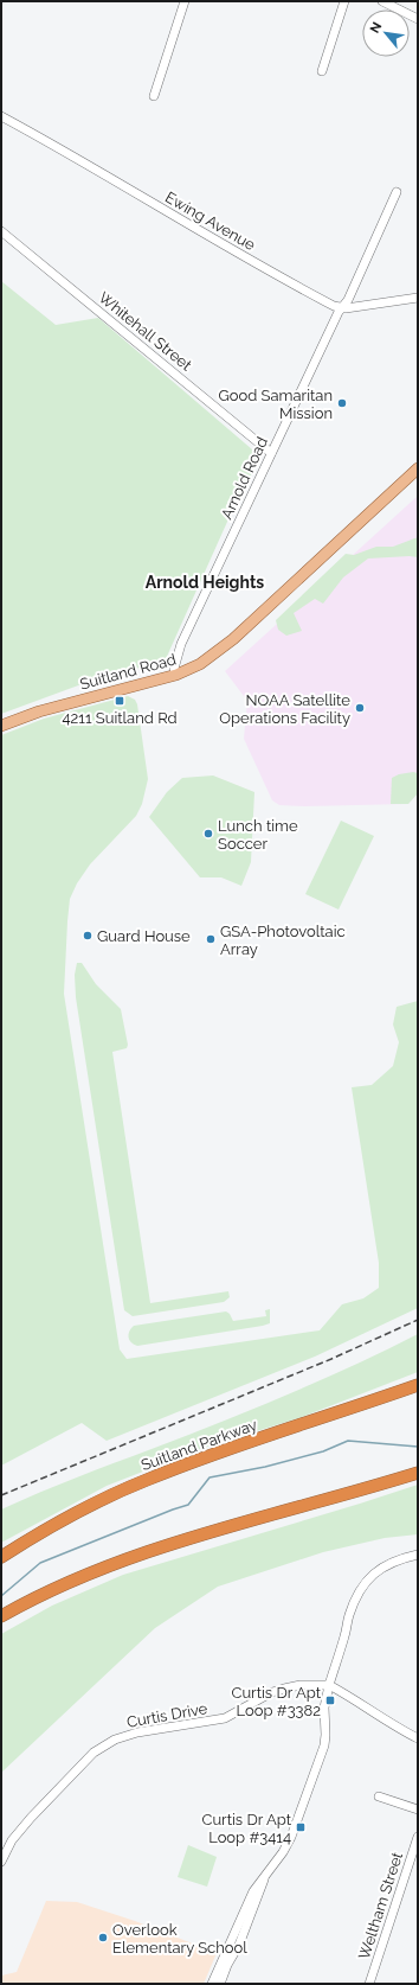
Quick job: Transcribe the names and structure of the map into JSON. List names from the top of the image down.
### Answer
{
  "streets": {
    "highway": ["Suitland Parkway"],
    "main road": ["Suitland Road"],
    "street": [
      "Ewing Avenue",
      "Whitehall Street",
      "Arnold Road",
      "Curtis Drive",
      "Weltham Street"
    ]
  },
  "crossings": [
    ["Ewing Avenue", "Arnold Road"],
    ["Whitehall Street", "Arnold Road"],
    ["Arnold Road", "Suitland Road"]
  ],
  "districts": ["Arnold Heights"],
  "places": {
    "other": [
      "Good Samaritan Mission",
      "NOAA Satellite Operations Facility",
      "Lunch time Soccer",
      "Guard House",
      "GSA-Photovoltaic Array",
      "Overlook Elementary School"
    ],
    "transit": ["4211 Suitland Rd", "Curtis Dr Apt Loop #3382", "Curtis Dr Apt Loop #3414"]
  },
  "north": "top left"
}
